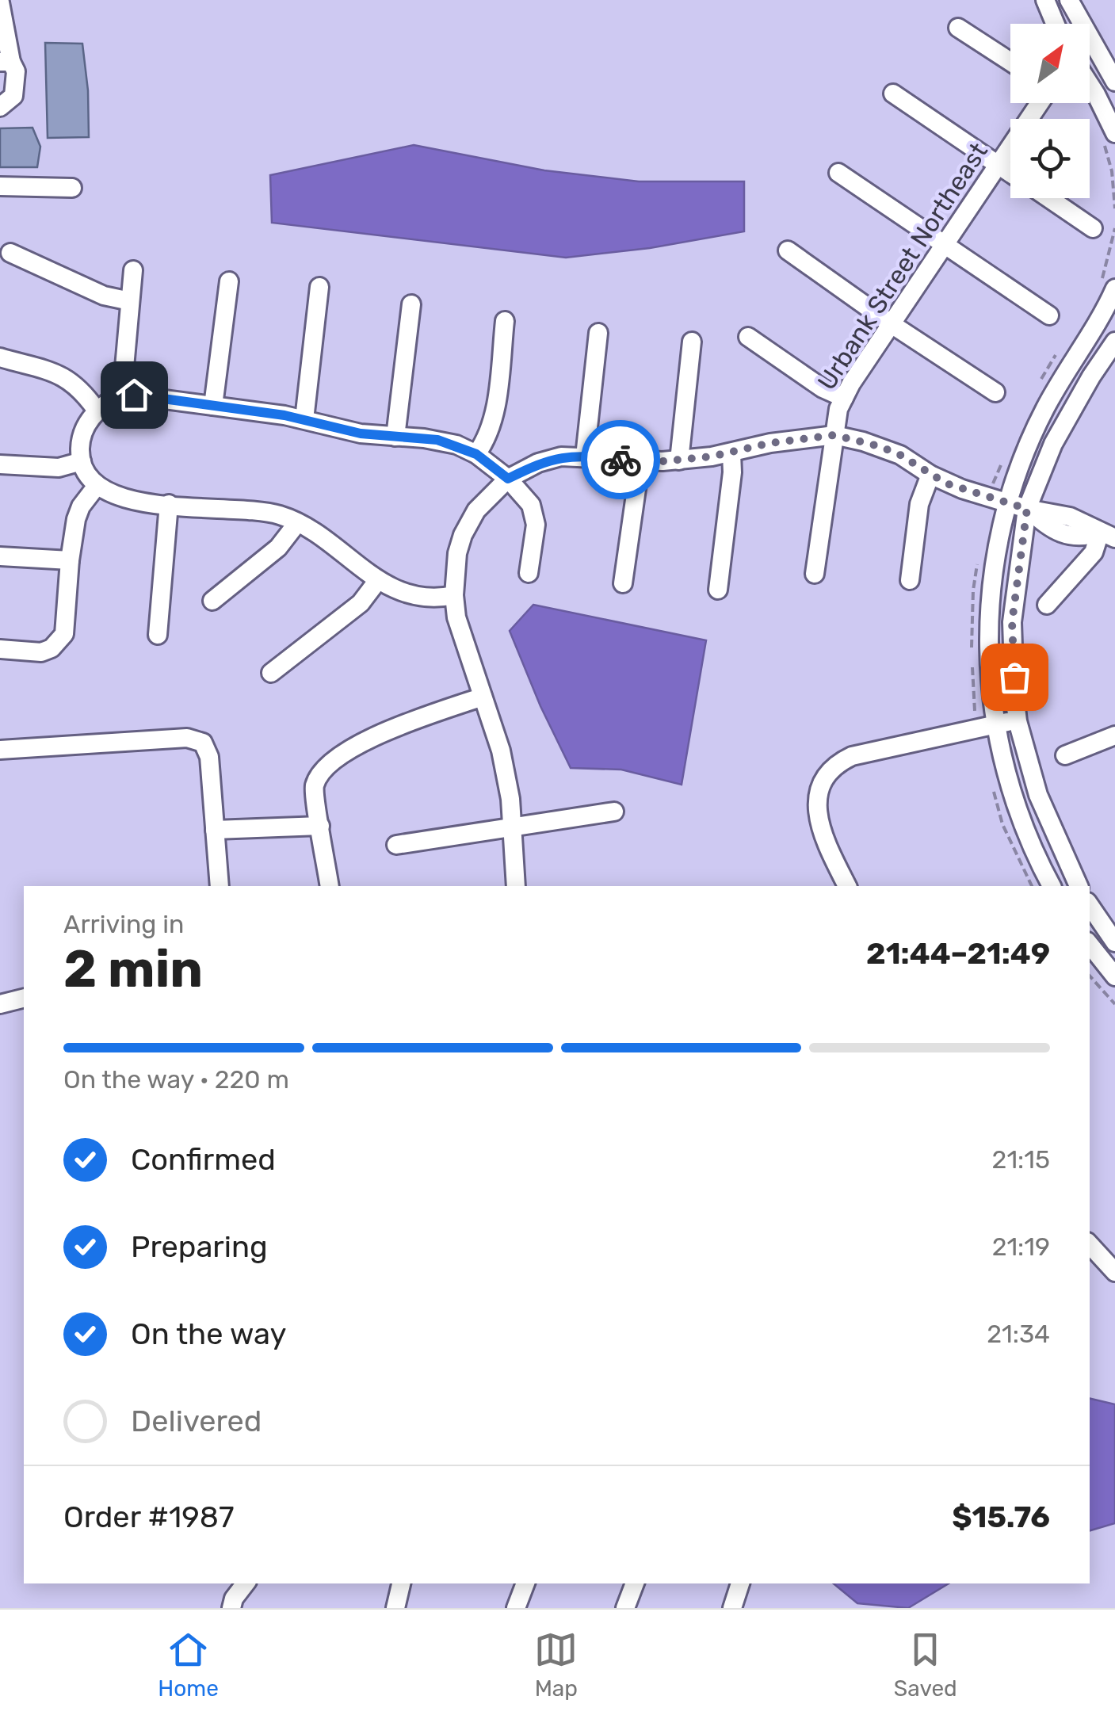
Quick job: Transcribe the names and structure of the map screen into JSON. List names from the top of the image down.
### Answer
{
  "streets": {
    "street": ["Urbank Street Northeast"]
  },
  "north": "top right",
  "page": {
    "heading": ["2 min", "Arriving in", "21:44–21:49"],
    "panel": ["Order #1987", "$15.76"],
    "bar": "On the way · 220 m",
    "list": [
      ["Confirmed", "21:15"],
      ["Preparing", "21:19"],
      ["On the way", "21:34"],
      "Delivered"
    ],
    "tabs": ["Home", "Map", "Saved"]
  }
}
